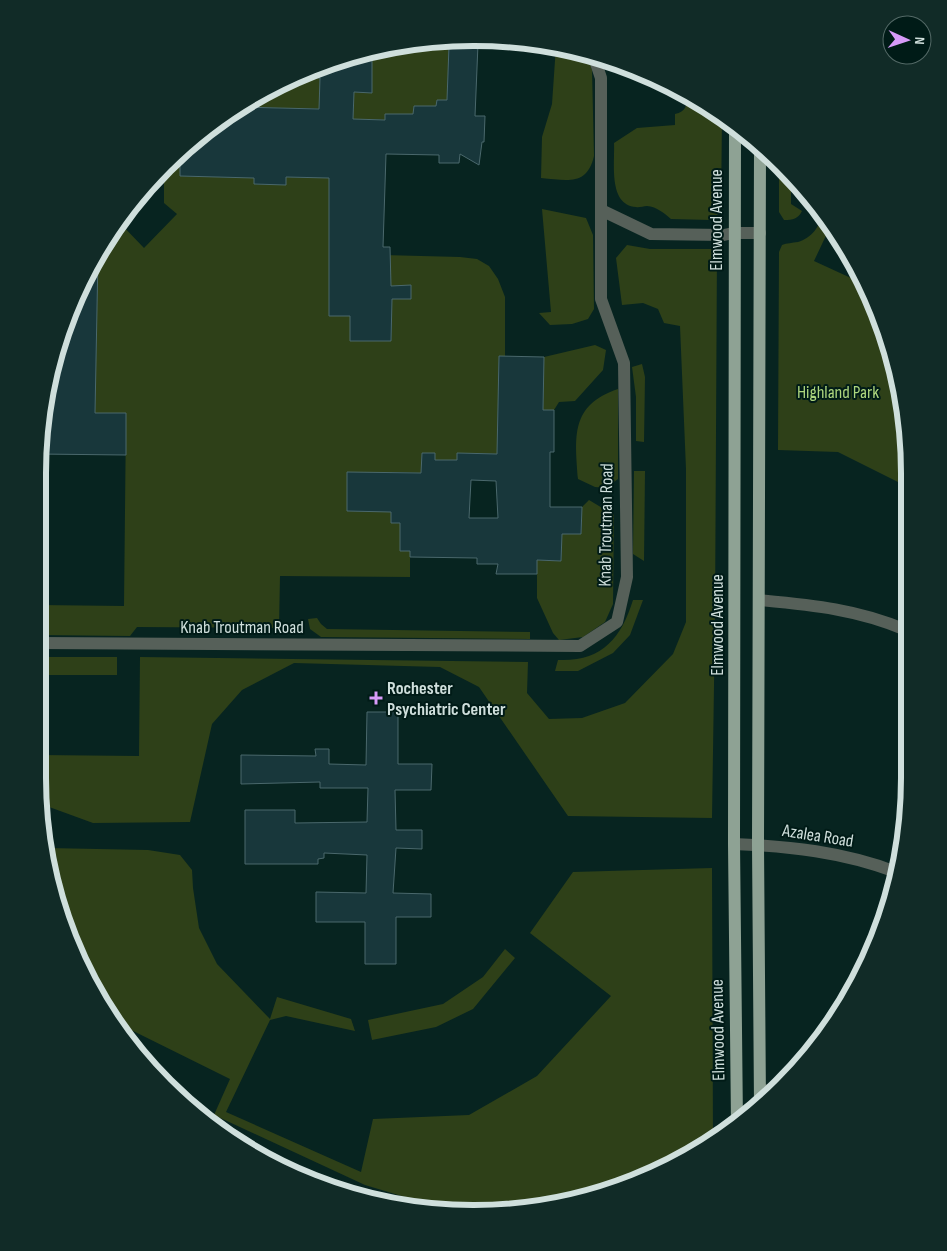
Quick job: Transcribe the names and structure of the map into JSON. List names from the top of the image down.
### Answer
{
  "streets": {
    "main road": ["Elmwood Avenue"],
    "street": ["Knab Troutman Road", "Azalea Road"]
  },
  "crossings": [
    ["Elmwood Avenue", "Azalea Road"]
  ],
  "parks": ["Highland Park"],
  "places": {
    "health": ["Rochester Psychiatric Center"]
  },
  "north": "right"
}
